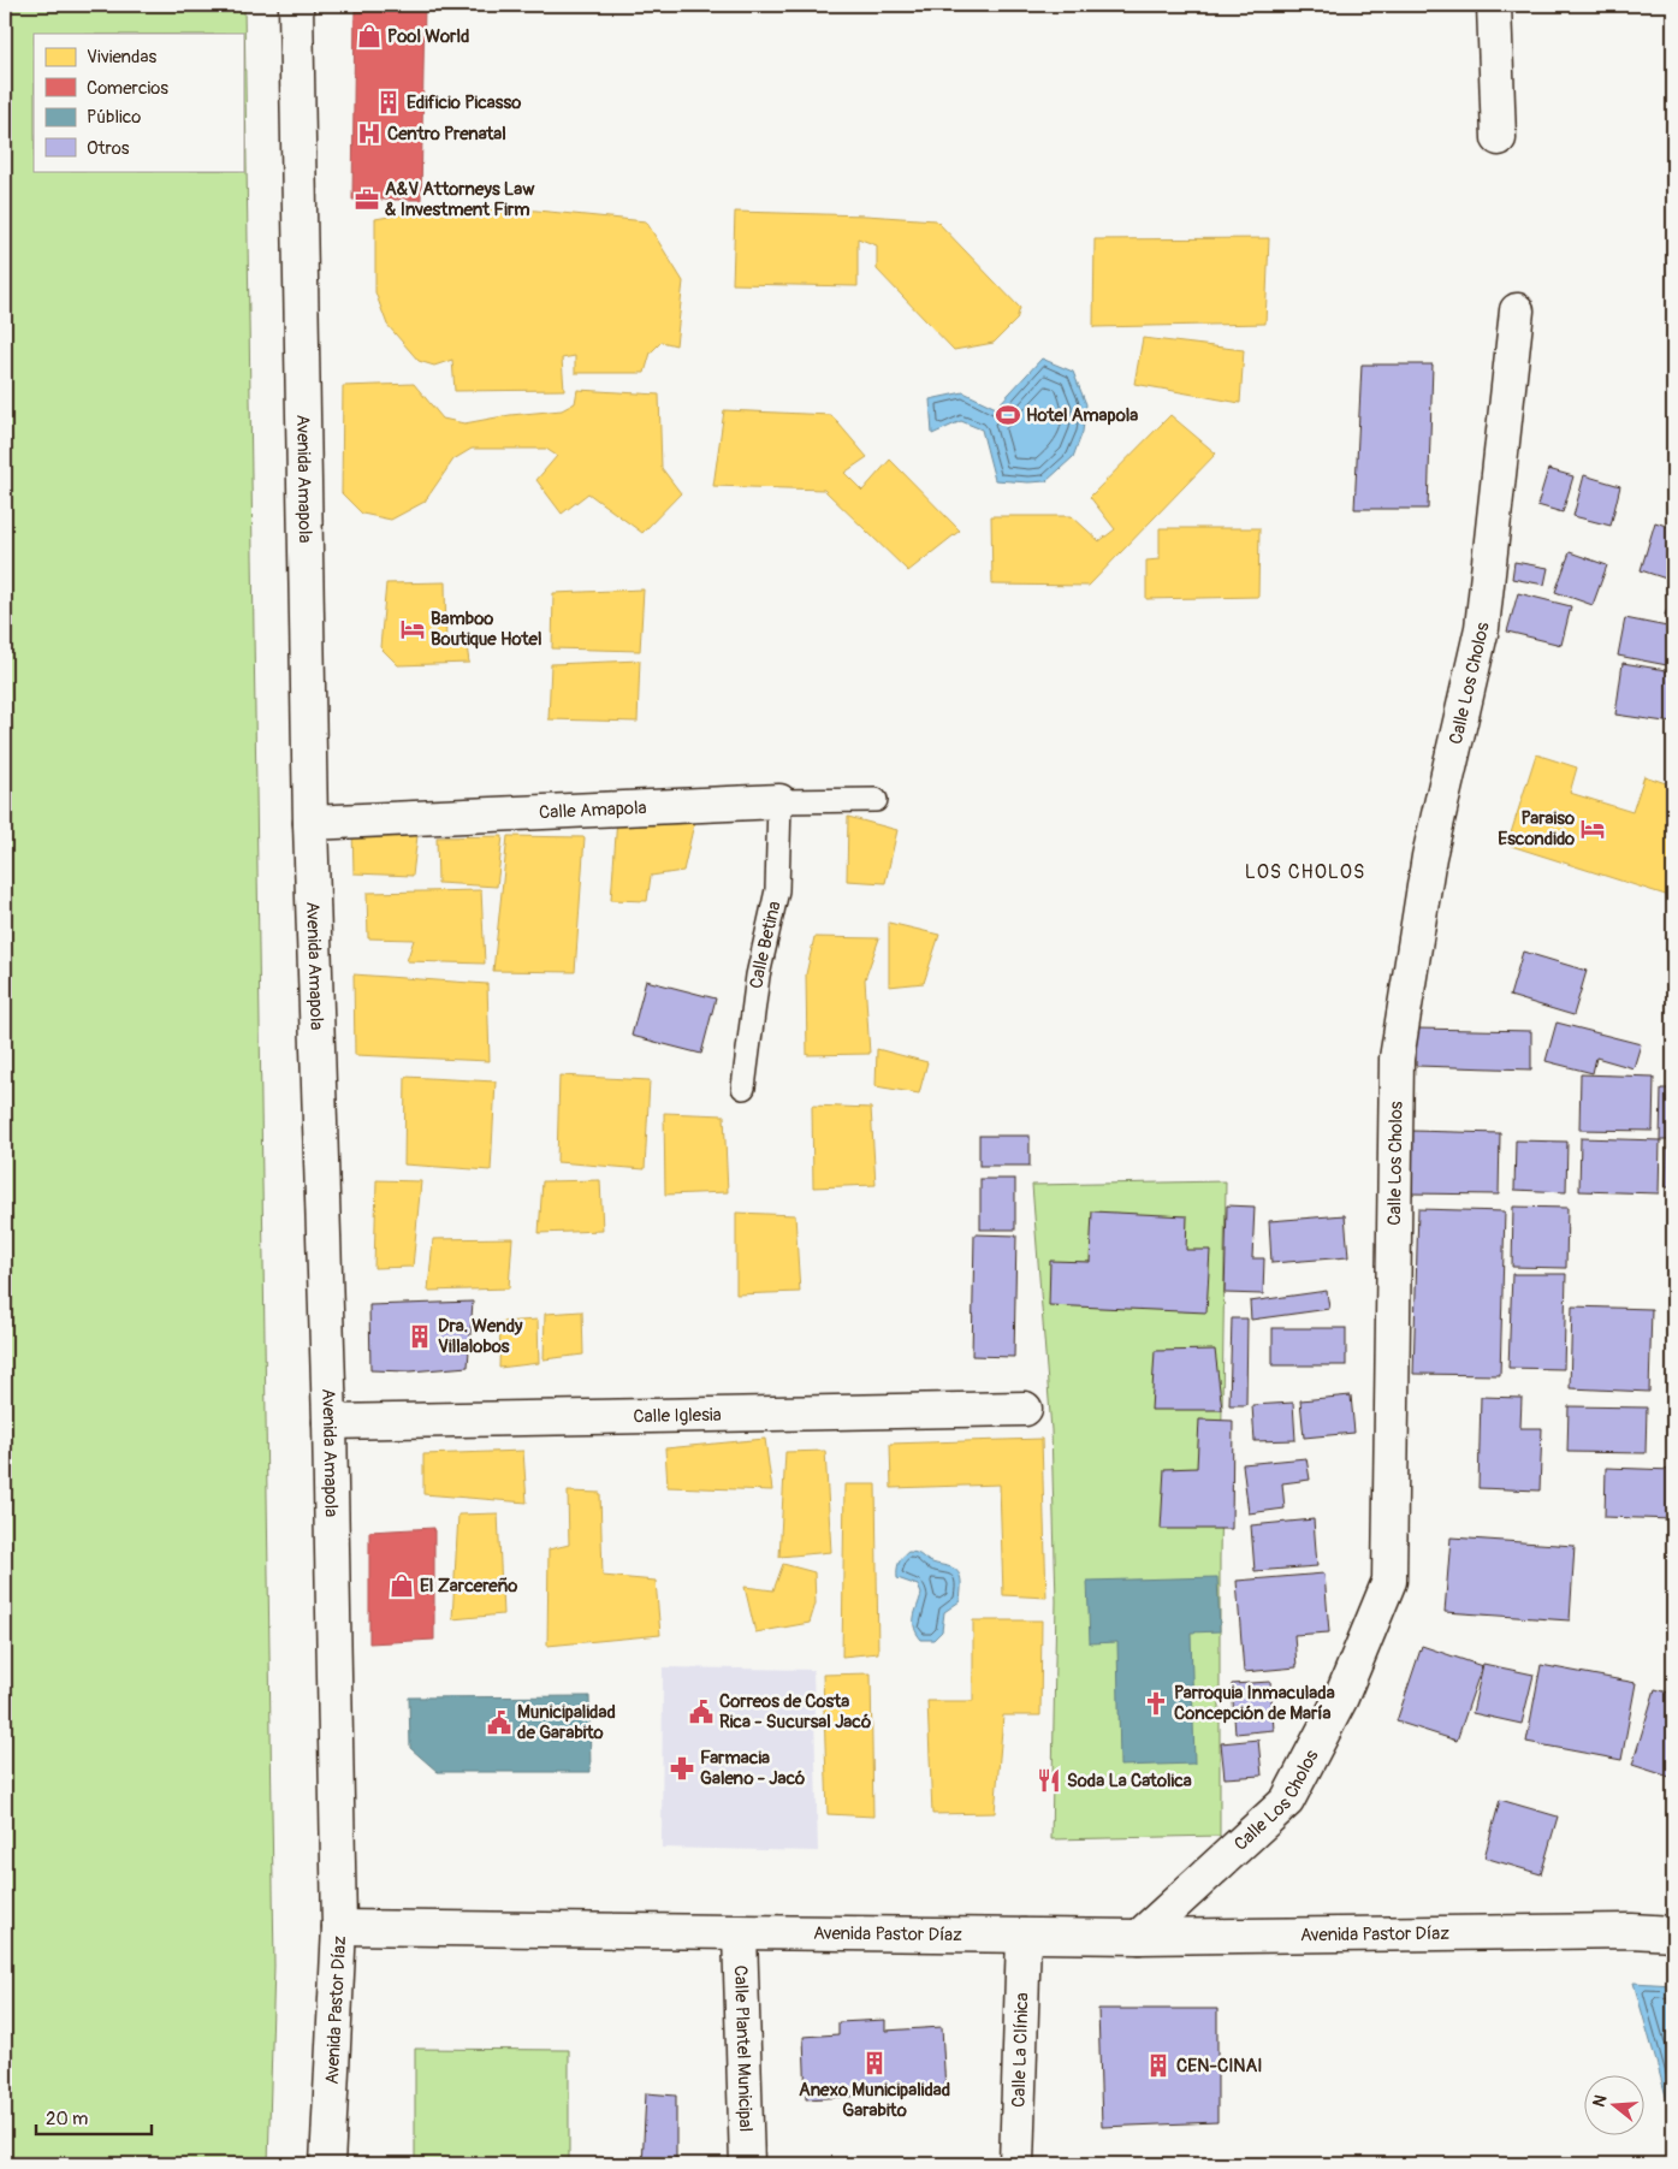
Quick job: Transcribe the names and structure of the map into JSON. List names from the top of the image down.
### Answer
{
  "streets": {
    "street": [
      "Avenida Amapola",
      "Calle Los Cholos",
      "Calle Amapola",
      "Calle Iglesia",
      "Avenida Pastor Díaz",
      "Calle Plantel Municipal",
      "Calle La Clínica"
    ],
    "lane": ["Calle Betina"]
  },
  "crossings": [
    ["Avenida Amapola", "Calle Amapola"],
    ["Avenida Amapola", "Calle Iglesia"],
    ["Avenida Amapola", "Avenida Pastor Díaz"],
    ["Calle Los Cholos", "Avenida Pastor Díaz"],
    ["Calle Amapola", "Calle Betina"],
    ["Avenida Pastor Díaz", "Calle Plantel Municipal"],
    ["Avenida Pastor Díaz", "Calle La Clínica"]
  ],
  "districts": ["LOS CHOLOS"],
  "places": {
    "shop": ["Pool World", "El Zarcereño"],
    "building": [
      "Edificio Picasso",
      "Dra. Wendy Villalobos",
      "Anexo Municipalidad Garabito",
      "CEN-CINAI"
    ],
    "hospital": ["Centro Prenatal"],
    "office": ["A&V Attorneys Law & Investment Firm"],
    "sports": ["Hotel Amapola"],
    "hotel": ["Bamboo Boutique Hotel", "Paraiso Escondido"],
    "church": ["Parroquia Inmaculada Concepción de María"],
    "public building": ["Correos de Costa Rica - Sucursal Jacó", "Municipalidad de Garabito"],
    "pharmacy": ["Farmacia Galeno - Jacó"],
    "restaurant": ["Soda La Catolica"]
  },
  "legend": [
    "Viviendas",
    "Comercios",
    "Público",
    "Otros"
  ],
  "scale_bar": "20 m",
  "north": "left"
}
